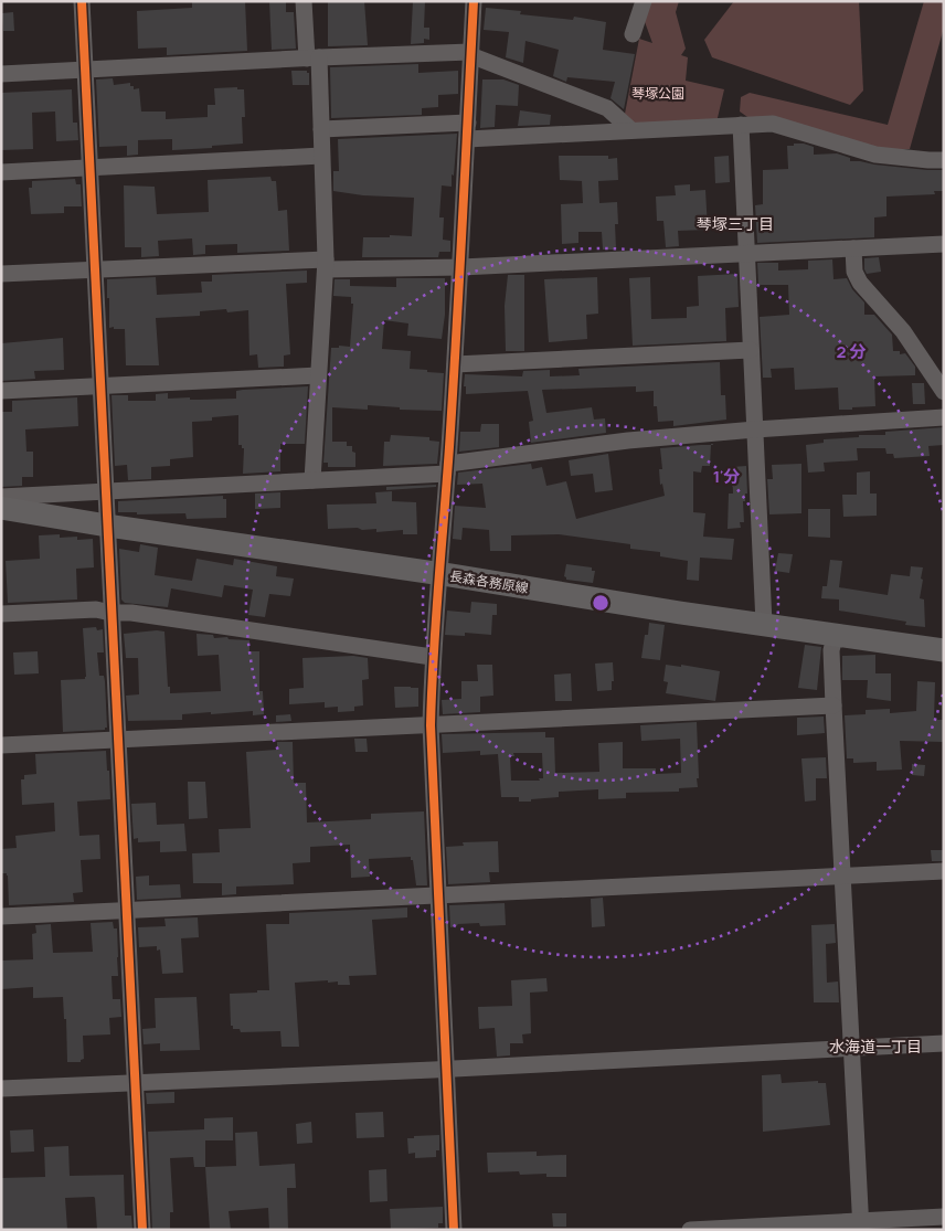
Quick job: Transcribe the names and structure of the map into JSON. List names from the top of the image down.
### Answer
{
  "streets": {
    "main road": ["長森各務原線"]
  },
  "districts": ["琴塚三丁目", "水海道一丁目"],
  "parks": ["琴塚公園"],
  "rings": ["2 分", "1 分"]
}
